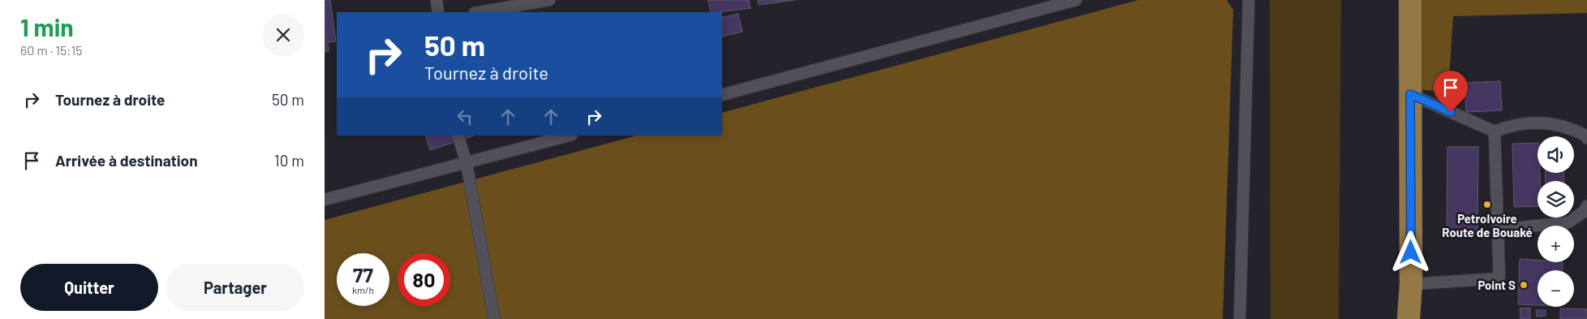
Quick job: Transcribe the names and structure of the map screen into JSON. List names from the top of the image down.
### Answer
{
  "places": ["PetroIvoire Route de Bouaké", "Point S"],
  "page": {
    "heading": ["1 min", "60 m · 15:15"],
    "turn": ["50 m", "Tournez à droite"],
    "list": [
      {
        "name": "Tournez à droite",
        "value": "50 m"
      },
      {
        "name": "Arrivée à destination",
        "value": "10 m"
      }
    ],
    "map_buttons": ["+", "−"],
    "speed": "77 km/h",
    "limit": "80",
    "buttons": ["Quitter", "Partager"]
  }
}
